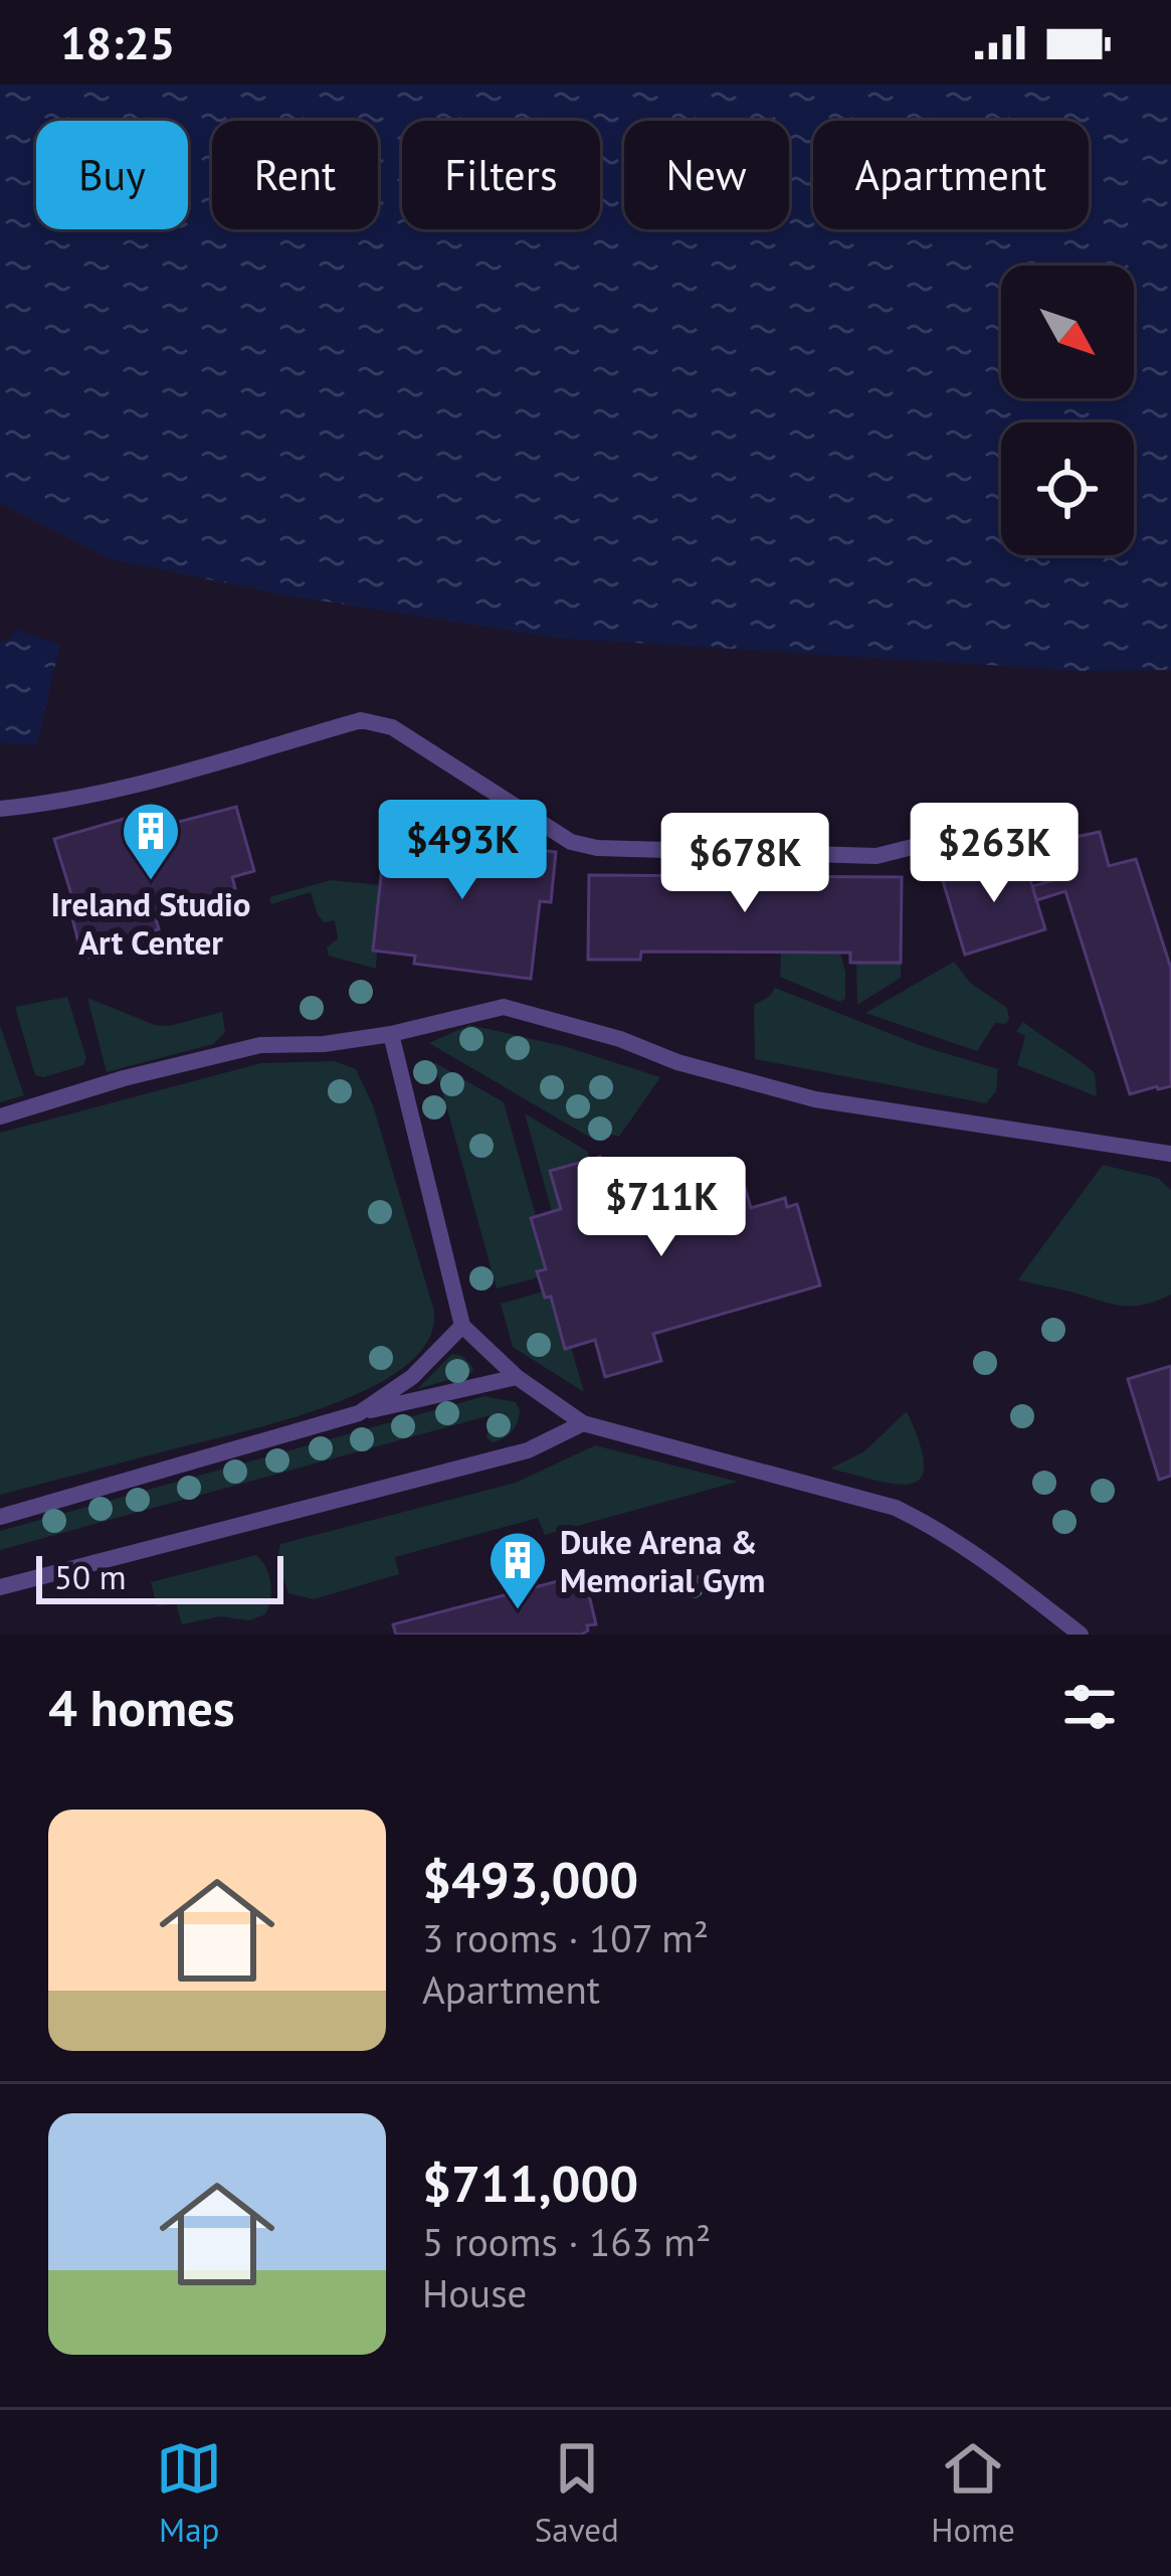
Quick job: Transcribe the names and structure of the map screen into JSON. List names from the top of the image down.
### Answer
{
  "places": {
    "building": ["Ireland Studio Art Center", "Duke Arena & Memorial Gym"]
  },
  "scale_bar": "50 m",
  "north": "bottom right",
  "page": {
    "status": "18:25",
    "chip": [
      "Buy",
      "Rent",
      "Filters",
      "New",
      "Apartment"
    ],
    "price": [
      "$493K",
      "$263K",
      "$678K",
      "$711K"
    ],
    "scale": "50 m",
    "heading": "4 homes",
    "list": [
      {
        "name": "$493,000",
        "note": "3 rooms · 107 m² · Apartment"
      },
      {
        "name": "$711,000",
        "note": "5 rooms · 163 m² · House"
      }
    ],
    "tabs": ["Map", "Saved", "Home"]
  }
}
